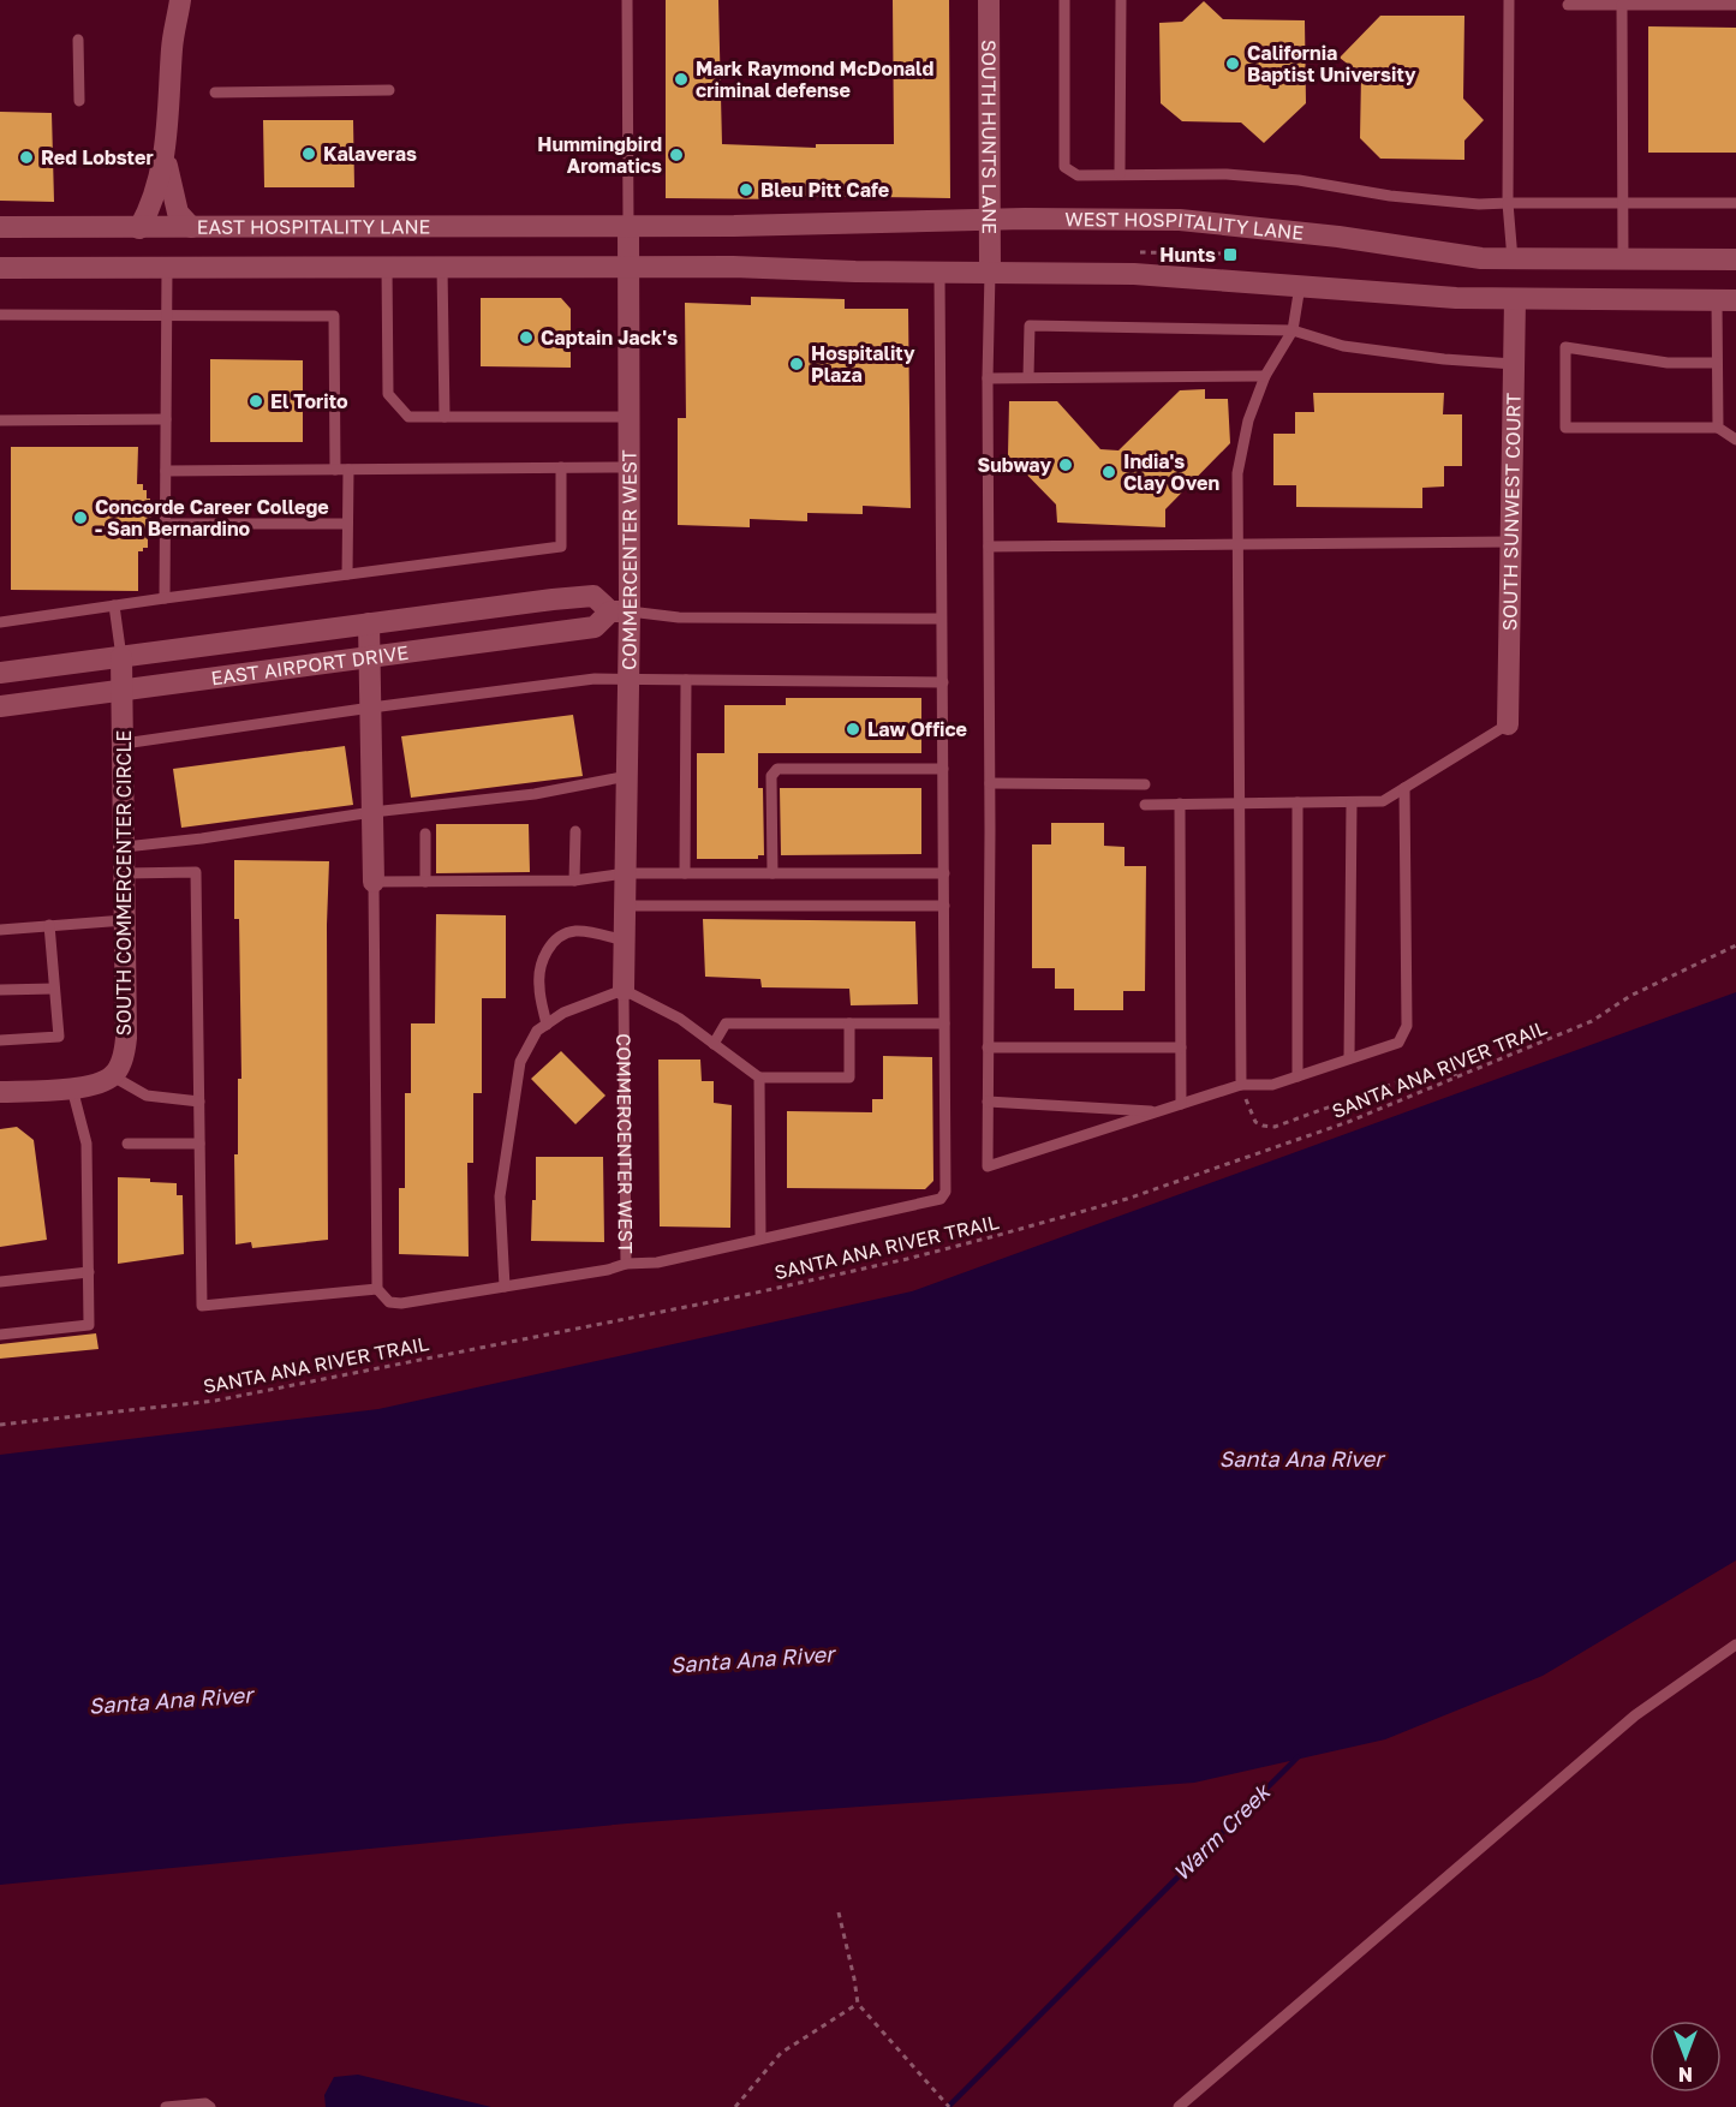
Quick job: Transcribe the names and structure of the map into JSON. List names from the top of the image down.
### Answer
{
  "streets": {
    "street": [
      "SOUTH HUNTS LANE",
      "EAST HOSPITALITY LANE",
      "WEST HOSPITALITY LANE",
      "SOUTH SUNWEST COURT",
      "COMMERCENTER WEST",
      "EAST AIRPORT DRIVE",
      "SOUTH COMMERCENTER CIRCLE"
    ],
    "path": ["SANTA ANA RIVER TRAIL"]
  },
  "crossings": [
    ["SOUTH HUNTS LANE", "WEST HOSPITALITY LANE"],
    ["EAST HOSPITALITY LANE", "WEST HOSPITALITY LANE"],
    ["EAST HOSPITALITY LANE", "COMMERCENTER WEST"],
    ["WEST HOSPITALITY LANE", "COMMERCENTER WEST"],
    ["COMMERCENTER WEST", "EAST AIRPORT DRIVE"],
    ["EAST AIRPORT DRIVE", "SOUTH COMMERCENTER CIRCLE"]
  ],
  "water": ["Santa Ana River", "Warm Creek"],
  "places": {
    "other": [
      "California Baptist University",
      "Mark Raymond McDonald criminal defense",
      "Kalaveras",
      "Hummingbird Aromatics",
      "Red Lobster",
      "Bleu Pitt Cafe",
      "Captain Jack's",
      "Hospitality Plaza",
      "El Torito",
      "Subway",
      "India's Clay Oven",
      "Concorde Career College - San Bernardino",
      "Law Office"
    ],
    "transit": ["Hunts"]
  },
  "north": "bottom"
}
